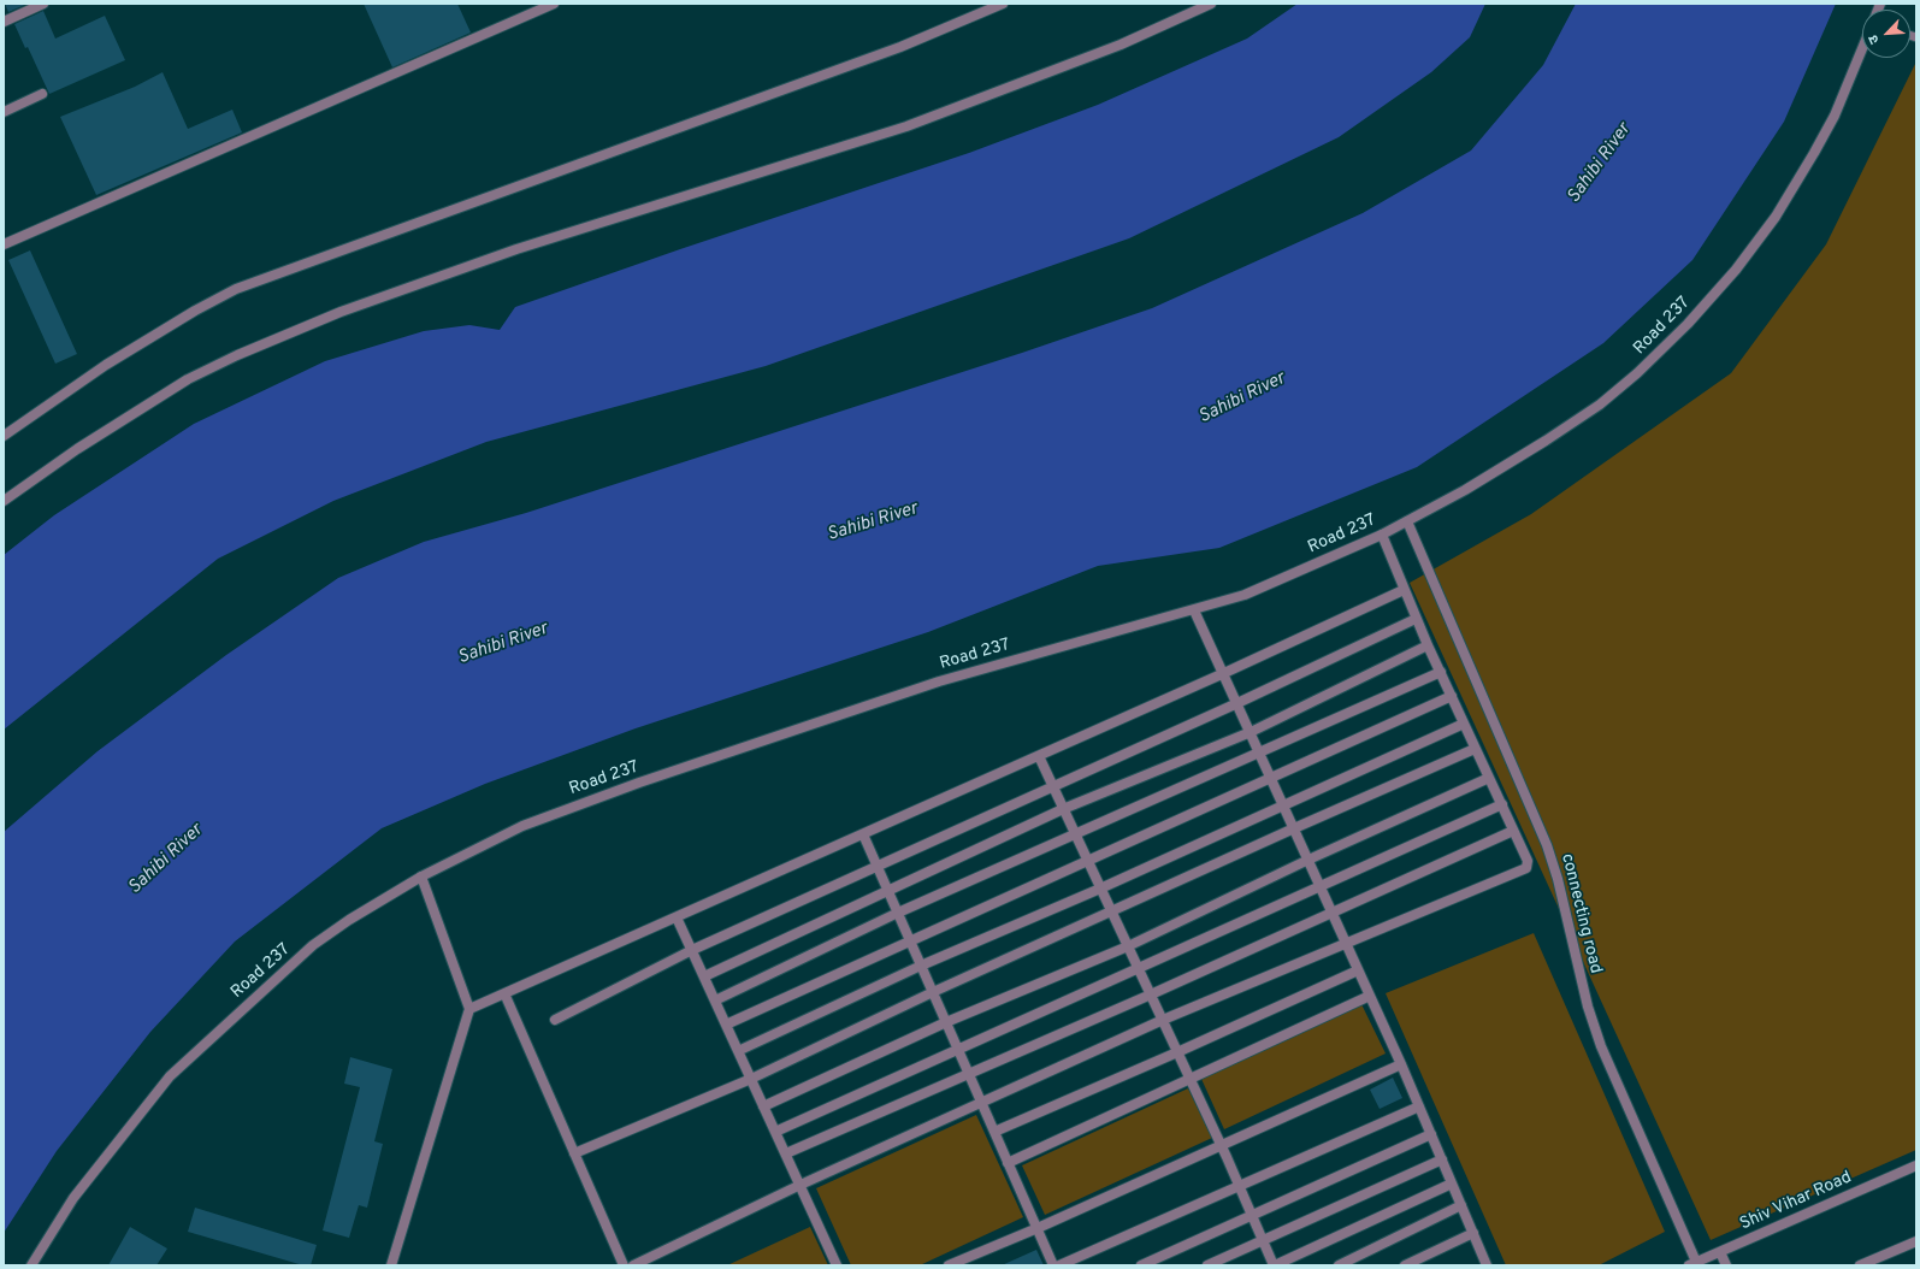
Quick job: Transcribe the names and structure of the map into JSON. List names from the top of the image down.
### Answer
{
  "streets": {
    "street": ["Road 237", "connecting road", "Shiv Vihar Road"]
  },
  "crossings": [
    ["Road 237", "connecting road"],
    ["connecting road", "Shiv Vihar Road"]
  ],
  "water": ["Sahibi River"],
  "north": "bottom left"
}
